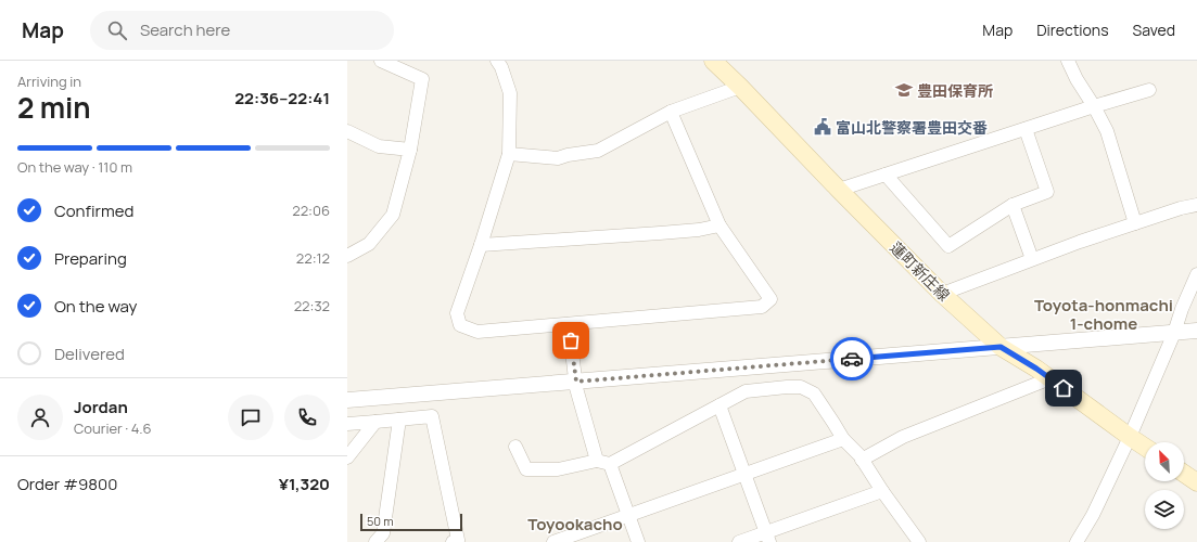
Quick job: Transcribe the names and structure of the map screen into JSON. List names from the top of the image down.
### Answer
{
  "streets": {
    "main road": ["蓮町新庄線"]
  },
  "districts": ["Toyota-honmachi 1-chome", "Toyookacho"],
  "places": {
    "school or university": ["豊田保育所"],
    "public building": ["富山北警察署豊田交番"]
  },
  "scale_bar": "50 m",
  "north": "top left",
  "page": {
    "header": "Map",
    "search": "Search here",
    "nav": ["Map", "Directions", "Saved"],
    "heading": ["2 min", "Arriving in", "22:36–22:41"],
    "panel": [
      "Jordan",
      "Courier · 4.6",
      "Order #9800",
      "¥1,320"
    ],
    "bar": "On the way · 110 m",
    "list": [
      ["Confirmed", "22:06"],
      ["Preparing", "22:12"],
      ["On the way", "22:32"],
      "Delivered"
    ],
    "scale": "50 m"
  }
}
